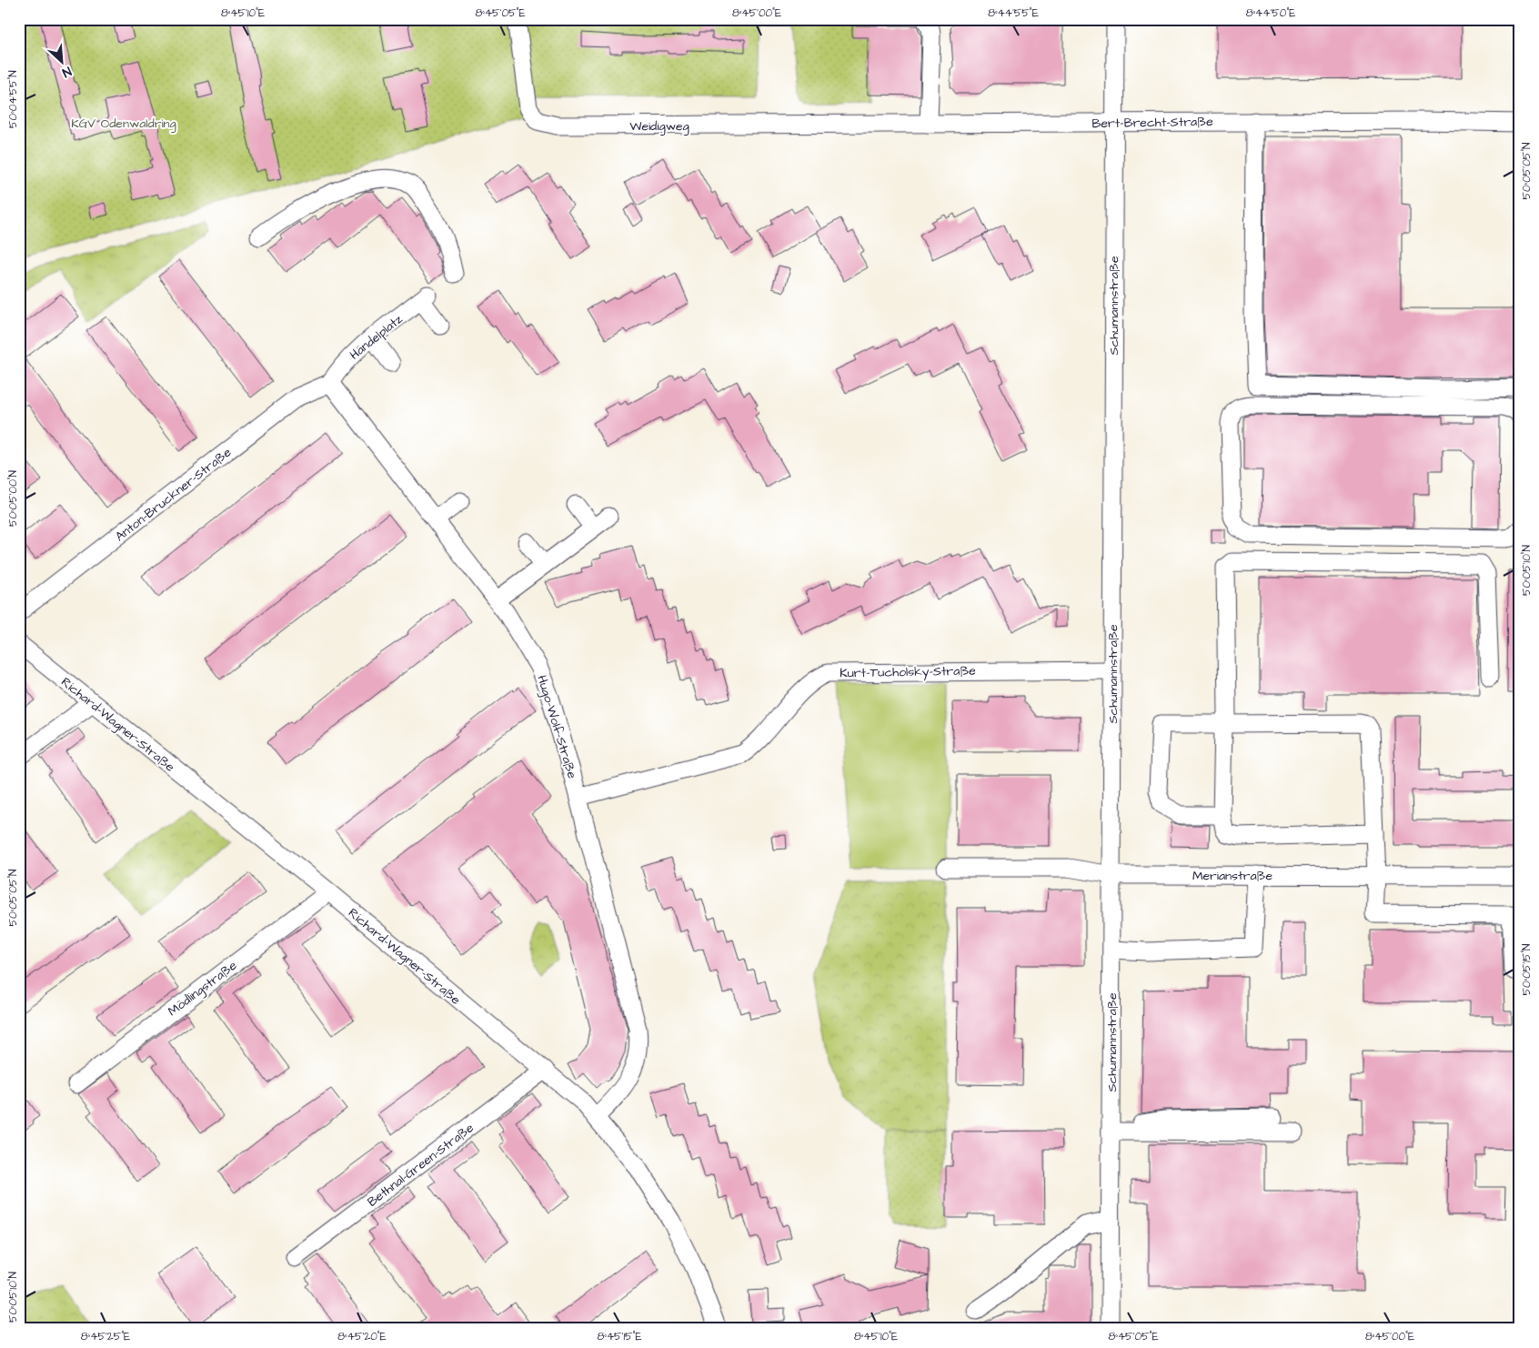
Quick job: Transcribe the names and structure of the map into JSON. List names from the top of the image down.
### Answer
{
  "streets": {
    "street": [
      "Bert-Brecht-Straße",
      "Weidigweg",
      "Schumannstraße",
      "Händelplatz",
      "Anton-Bruckner-Straße",
      "Kurt-Tucholsky-Straße",
      "Richard-Wagner-Straße",
      "Hugo-Wolf-Straße",
      "Merianstraße",
      "Mödlingstraße",
      "Bethnal-Green-Straße"
    ]
  },
  "crossings": [
    ["Bert-Brecht-Straße", "Weidigweg"],
    ["Bert-Brecht-Straße", "Schumannstraße"],
    ["Schumannstraße", "Kurt-Tucholsky-Straße"],
    ["Schumannstraße", "Merianstraße"],
    ["Händelplatz", "Anton-Bruckner-Straße"],
    ["Händelplatz", "Hugo-Wolf-Straße"],
    ["Anton-Bruckner-Straße", "Hugo-Wolf-Straße"],
    ["Kurt-Tucholsky-Straße", "Hugo-Wolf-Straße"],
    ["Richard-Wagner-Straße", "Hugo-Wolf-Straße"],
    ["Richard-Wagner-Straße", "Mödlingstraße"],
    ["Richard-Wagner-Straße", "Bethnal-Green-Straße"]
  ],
  "parks": ["KGV Odenwaldring"],
  "north": "bottom right",
  "coordinates": [
    "8°45'10\"E",
    "8°45'05\"E",
    "8°45'00\"E",
    "8°44'55\"E",
    "8°44'50\"E",
    "50°04'55\"N",
    "50°05'05\"N",
    "50°05'00\"N",
    "50°05'10\"N",
    "50°05'15\"N",
    "8°45'25\"E",
    "8°45'20\"E",
    "8°45'15\"E"
  ]
}
